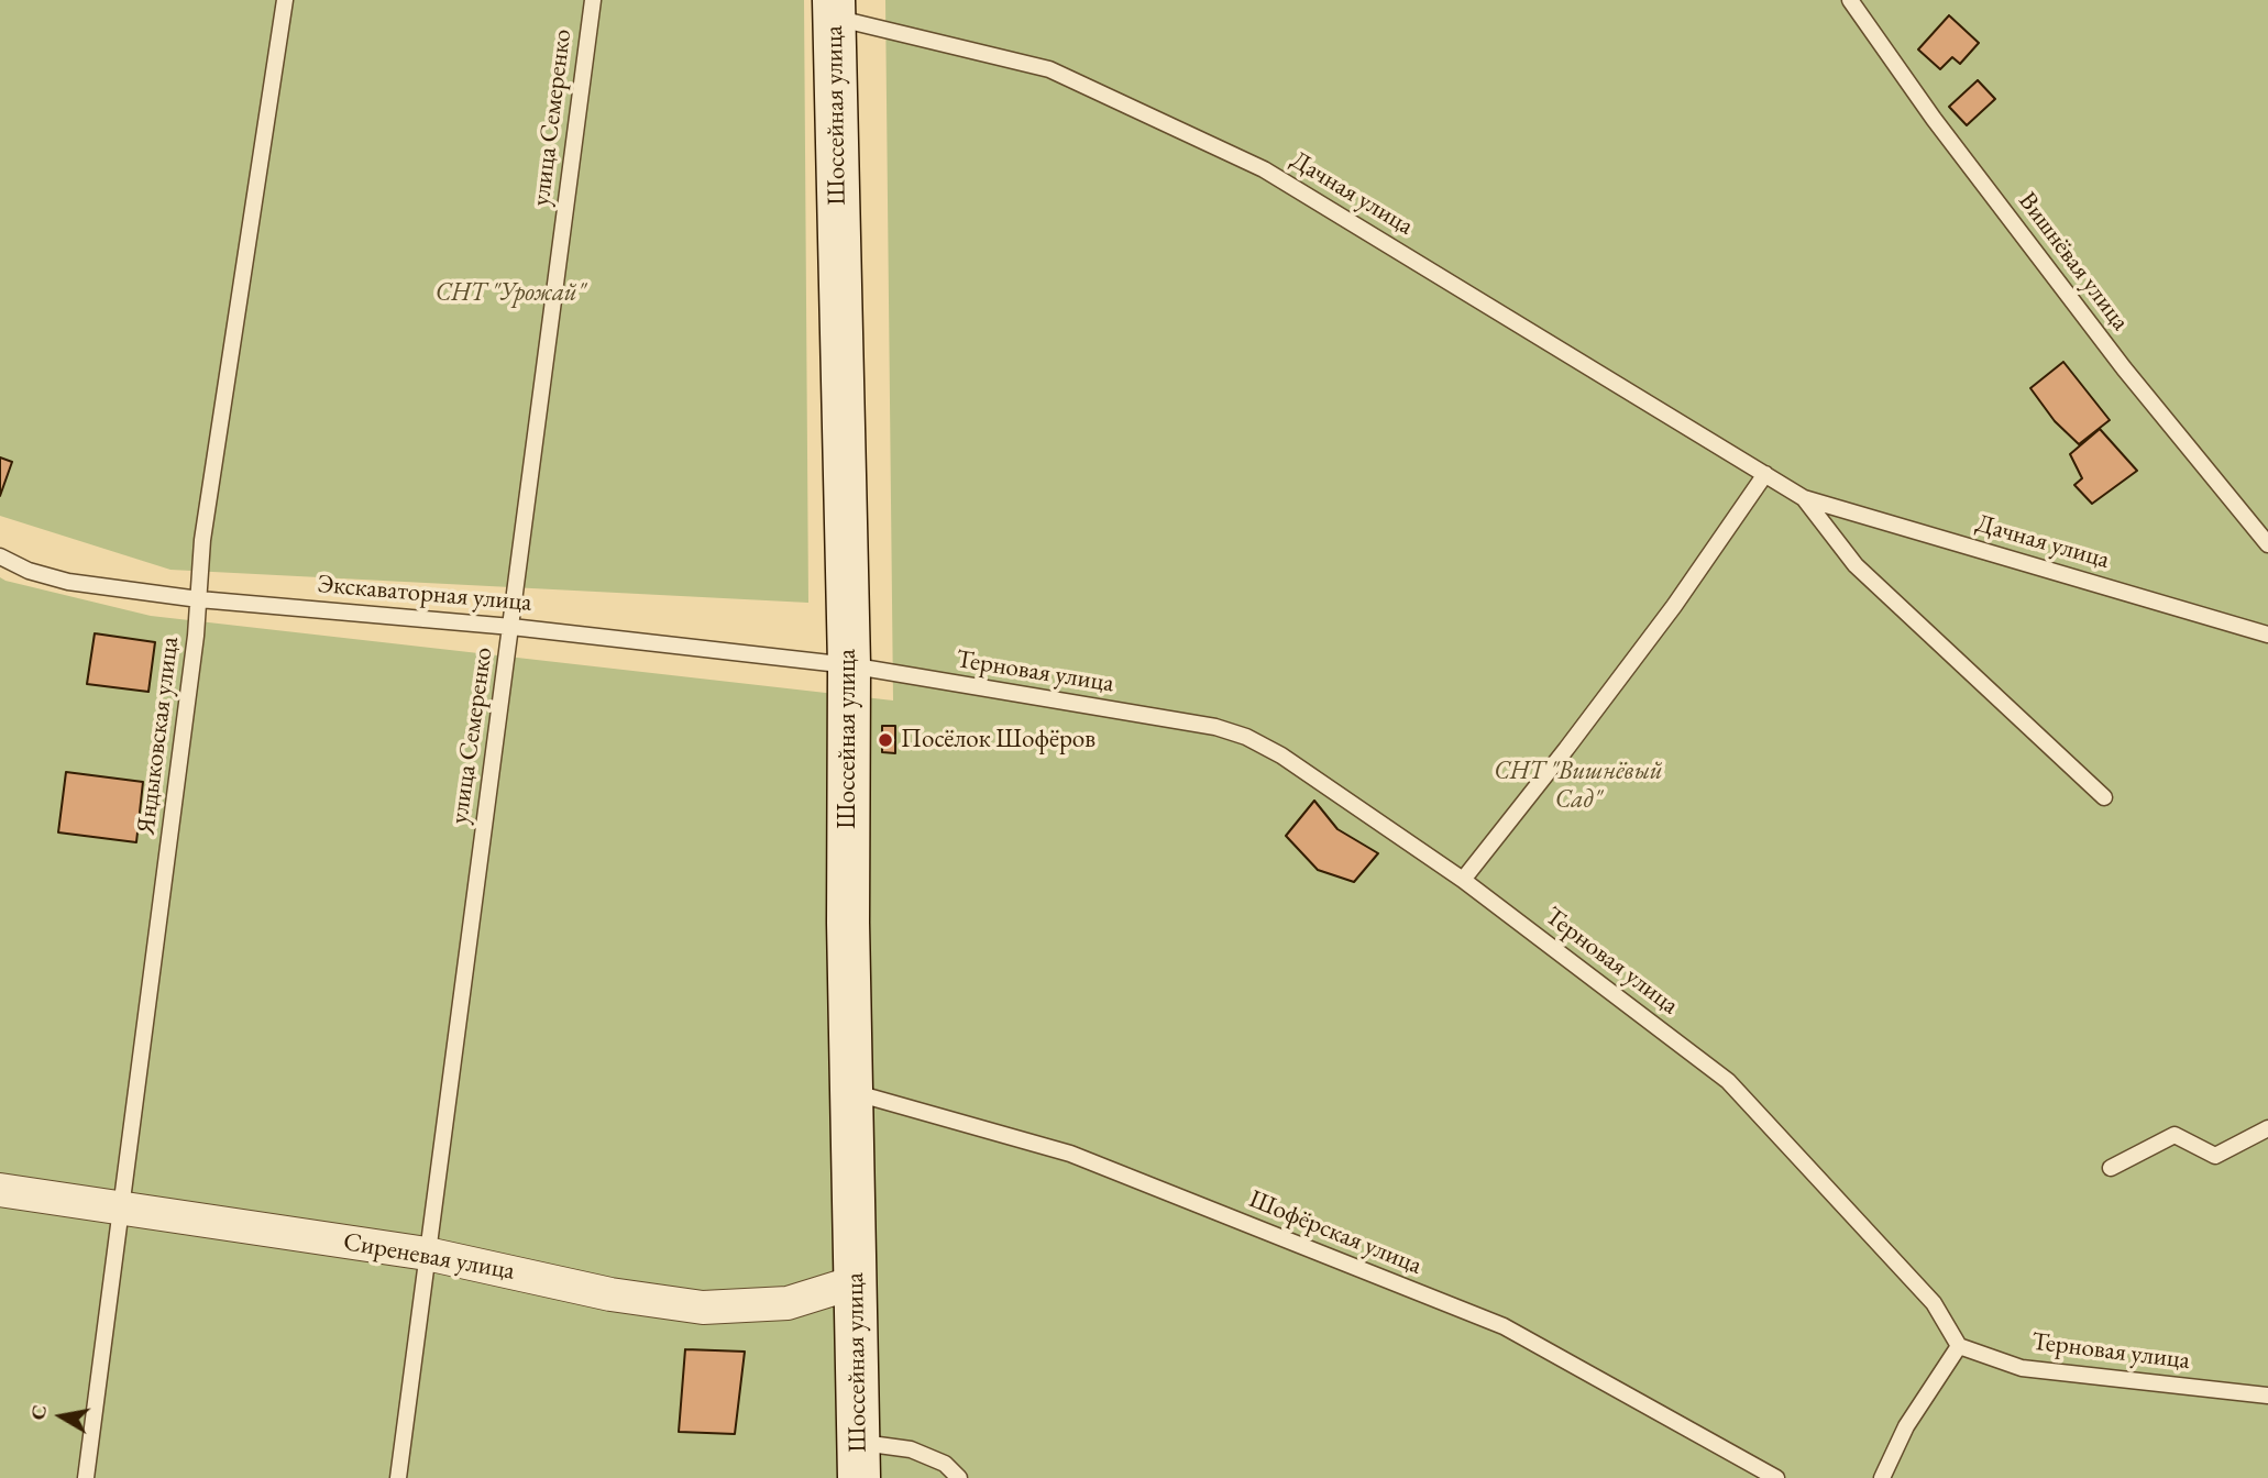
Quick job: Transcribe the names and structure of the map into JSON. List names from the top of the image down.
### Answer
{
  "streets": {
    "street": ["Шоссейная улица", "Сиреневая улица"],
    "lane": [
      "улица Семеренко",
      "Дачная улица",
      "Вишнёвая улица",
      "Экскаваторная улица",
      "Терновая улица",
      "Яндыковская улица",
      "Шофёрская улица"
    ]
  },
  "crossings": [
    ["Шоссейная улица", "Дачная улица"],
    ["Шоссейная улица", "Экскаваторная улица"],
    ["Шоссейная улица", "Терновая улица"],
    ["Шоссейная улица", "Шофёрская улица"],
    ["Шоссейная улица", "Сиреневая улица"],
    ["улица Семеренко", "Экскаваторная улица"],
    ["улица Семеренко", "Сиреневая улица"],
    ["Экскаваторная улица", "Терновая улица"],
    ["Экскаваторная улица", "Яндыковская улица"],
    ["Яндыковская улица", "Сиреневая улица"]
  ],
  "parks": ["СНТ \"Урожай\"", "СНТ \"Вишнёвый Сад\""],
  "places": ["Посёлок Шофёров"],
  "north": "left"
}
